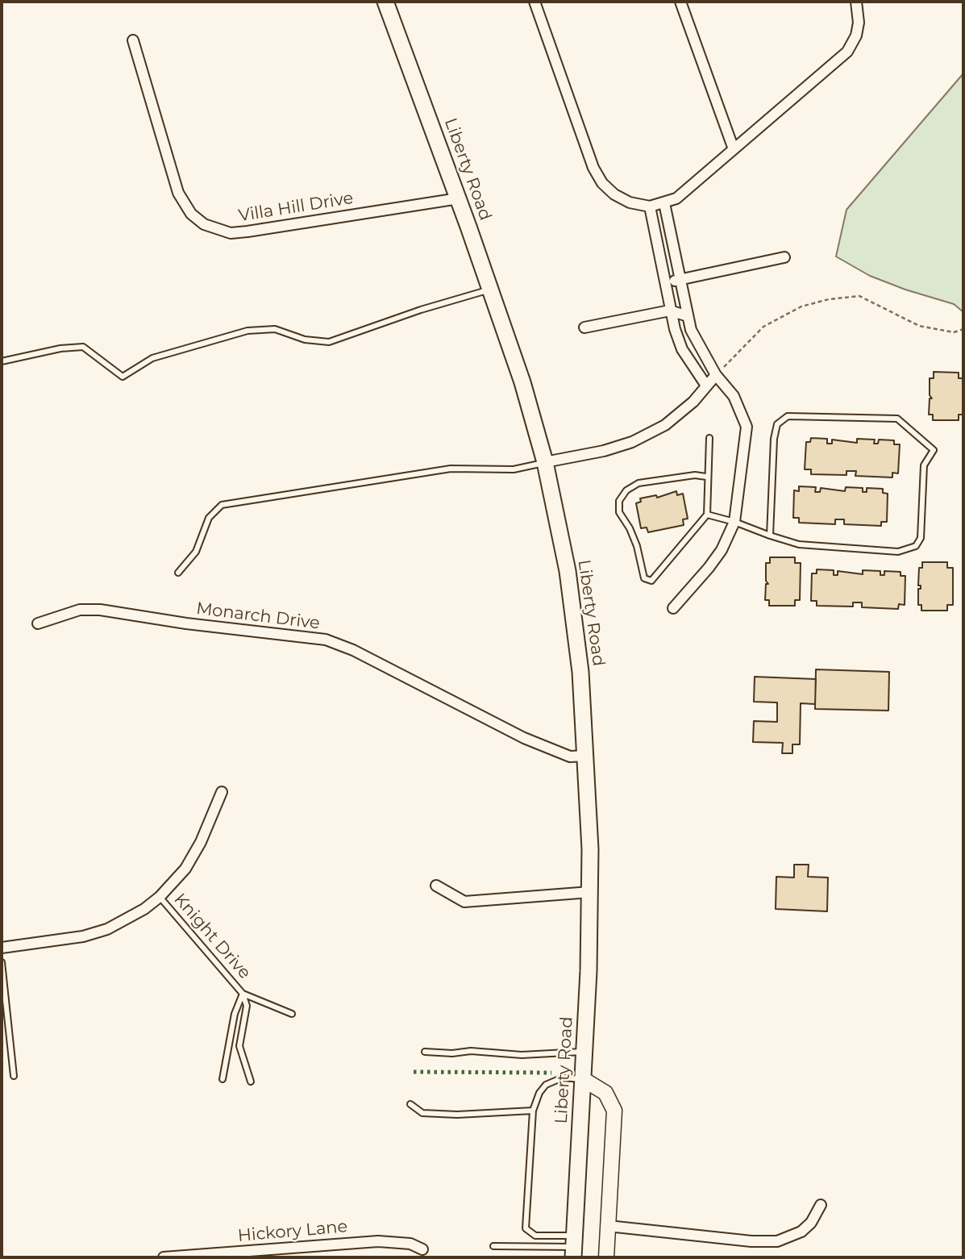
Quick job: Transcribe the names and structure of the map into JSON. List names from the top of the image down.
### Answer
{
  "streets": {
    "main road": ["Liberty Road"],
    "street": ["Villa Hill Drive", "Monarch Drive", "Hickory Lane"],
    "lane": ["Knight Drive"]
  },
  "crossings": [
    ["Liberty Road", "Villa Hill Drive"],
    ["Liberty Road", "Monarch Drive"]
  ]
}
